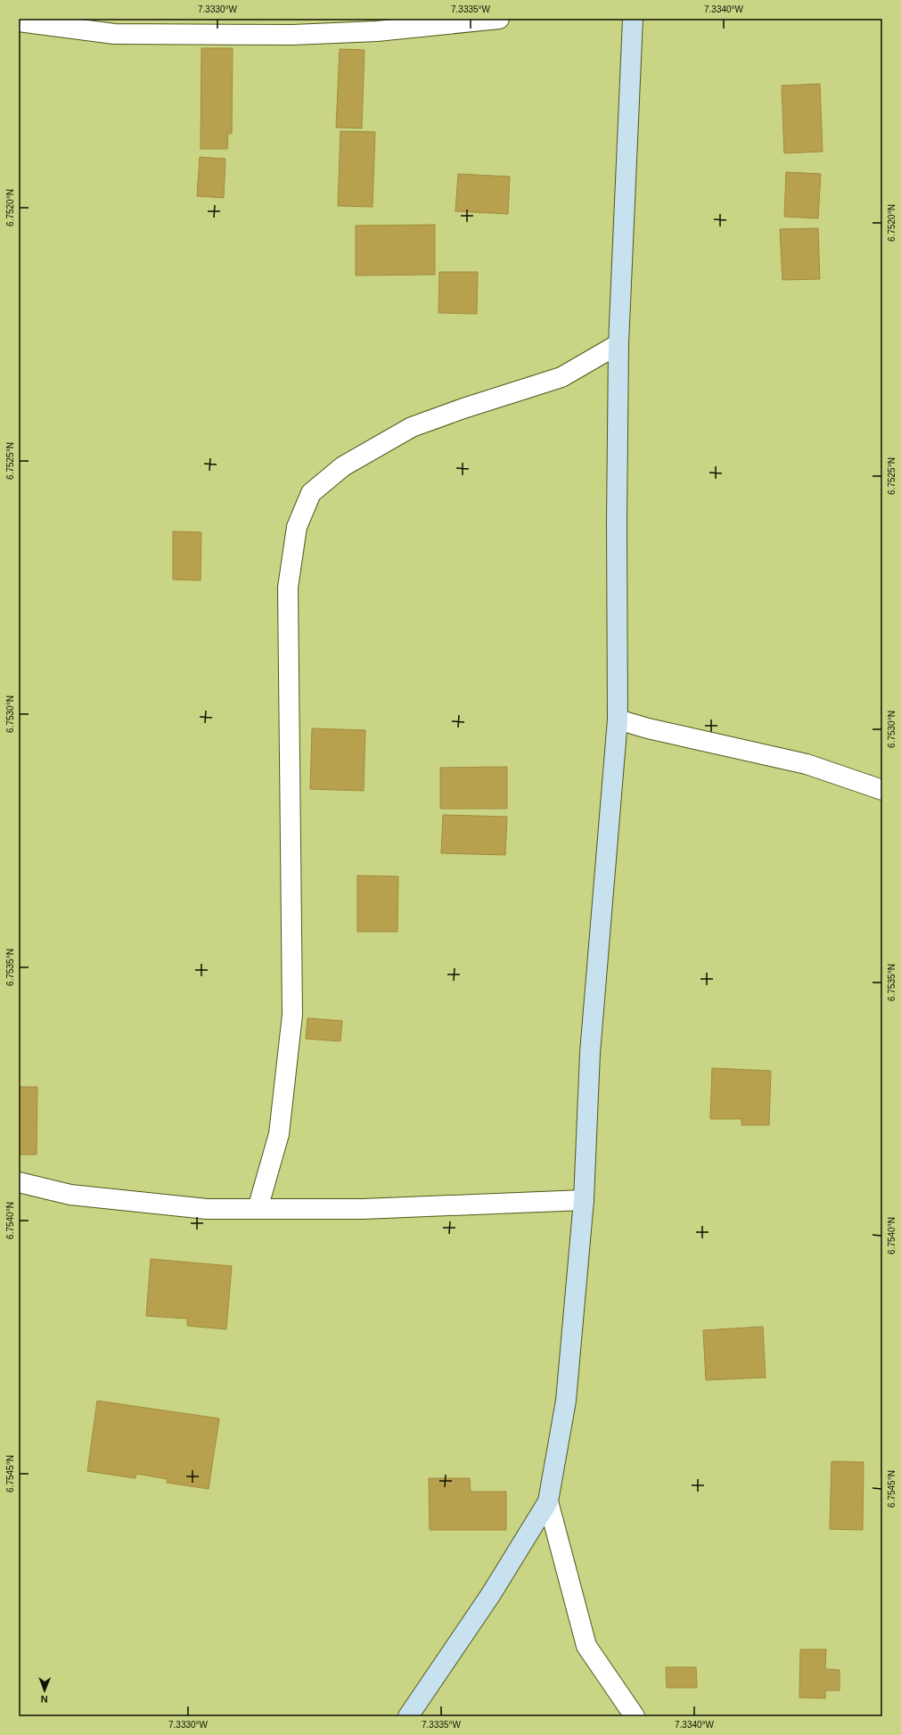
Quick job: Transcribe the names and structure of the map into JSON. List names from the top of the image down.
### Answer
{
  "north": "bottom",
  "coordinates": [
    "7.3330°W",
    "7.3335°W",
    "7.3340°W",
    "6.7520°N",
    "6.7525°N",
    "6.7530°N",
    "6.7535°N",
    "6.7540°N",
    "6.7545°N"
  ]
}
